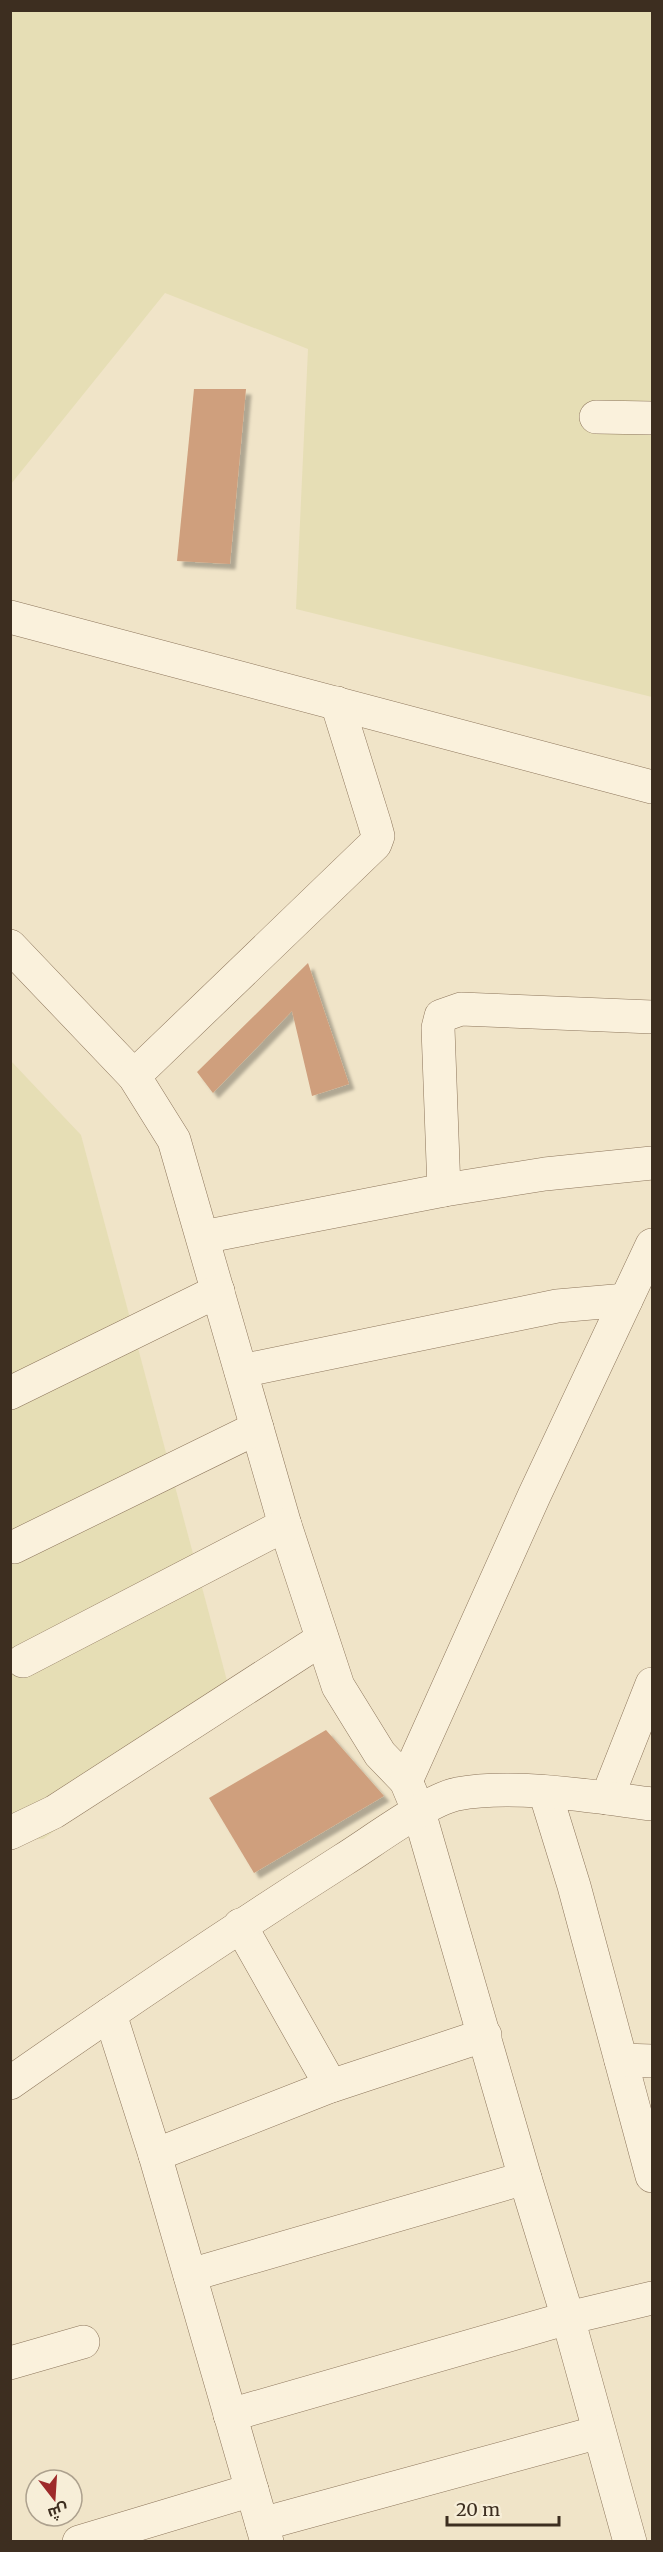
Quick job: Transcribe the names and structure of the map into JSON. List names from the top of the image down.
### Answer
{
  "scale_bar": "20 m",
  "north": "bottom"
}
